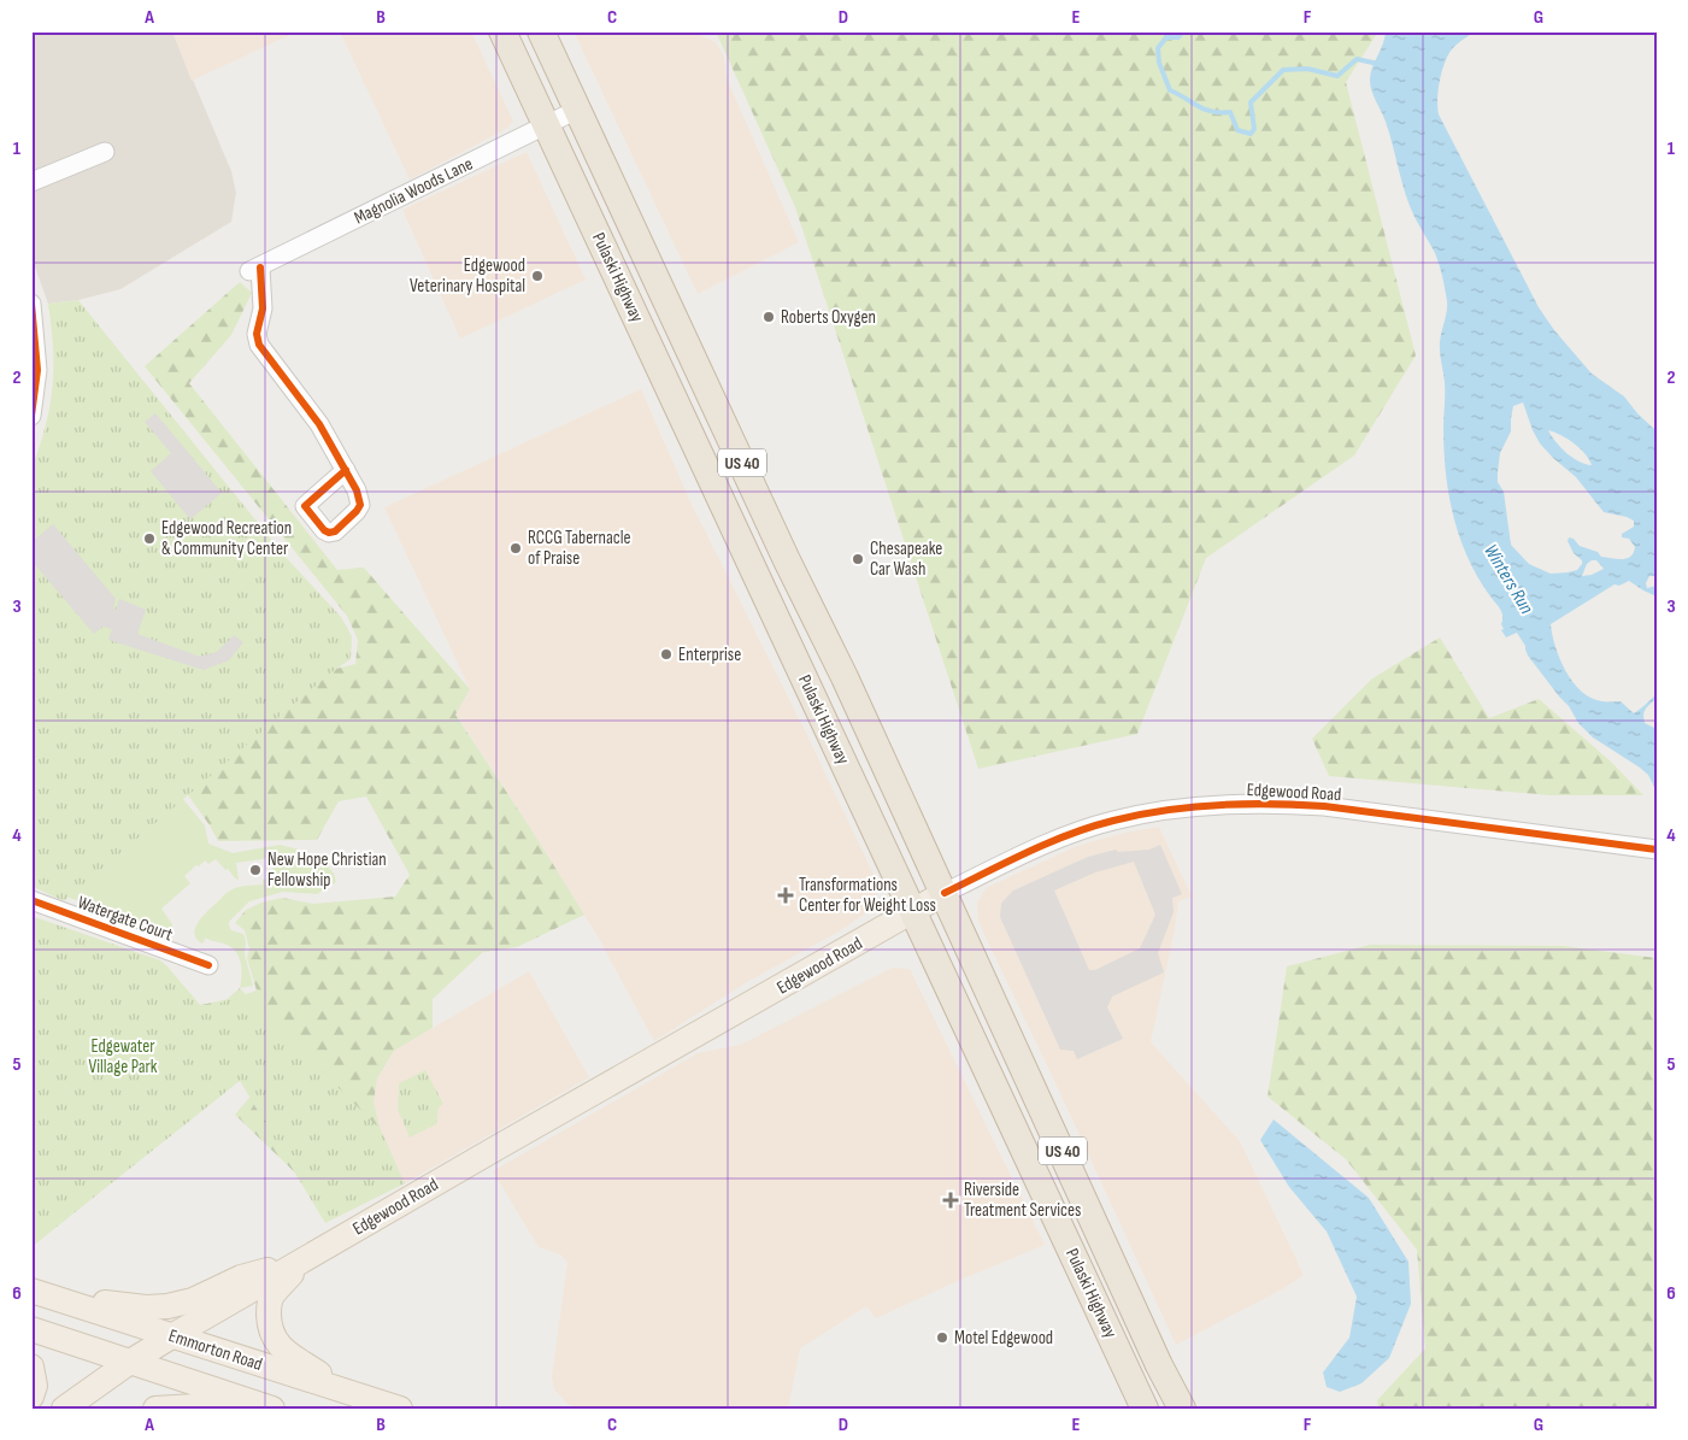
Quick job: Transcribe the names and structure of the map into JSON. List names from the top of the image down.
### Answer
{
  "streets": {
    "highway": ["Pulaski Highway", "US 40"],
    "main road": ["Edgewood Road", "Emmorton Road"],
    "street": ["Magnolia Woods Lane", "Watergate Court"]
  },
  "crossings": [
    ["Magnolia Woods Lane", "Pulaski Highway"],
    ["Pulaski Highway", "Edgewood Road"],
    ["Edgewood Road", "Emmorton Road"]
  ],
  "water": ["Winters Run"],
  "parks": ["Edgewater Village Park"],
  "places": {
    "other": [
      "Edgewood Veterinary Hospital",
      "Roberts Oxygen",
      "Edgewood Recreation & Community Center",
      "RCCG Tabernacle of Praise",
      "Chesapeake Car Wash",
      "Enterprise",
      "New Hope Christian Fellowship",
      "Motel Edgewood"
    ],
    "health": ["Transformations Center for Weight Loss", "Riverside Treatment Services"]
  },
  "grid": {
    "columns": [
      "A",
      "B",
      "C",
      "D",
      "E",
      "F",
      "G"
    ],
    "rows": [
      "1",
      "2",
      "3",
      "4",
      "5",
      "6"
    ]
  }
}
